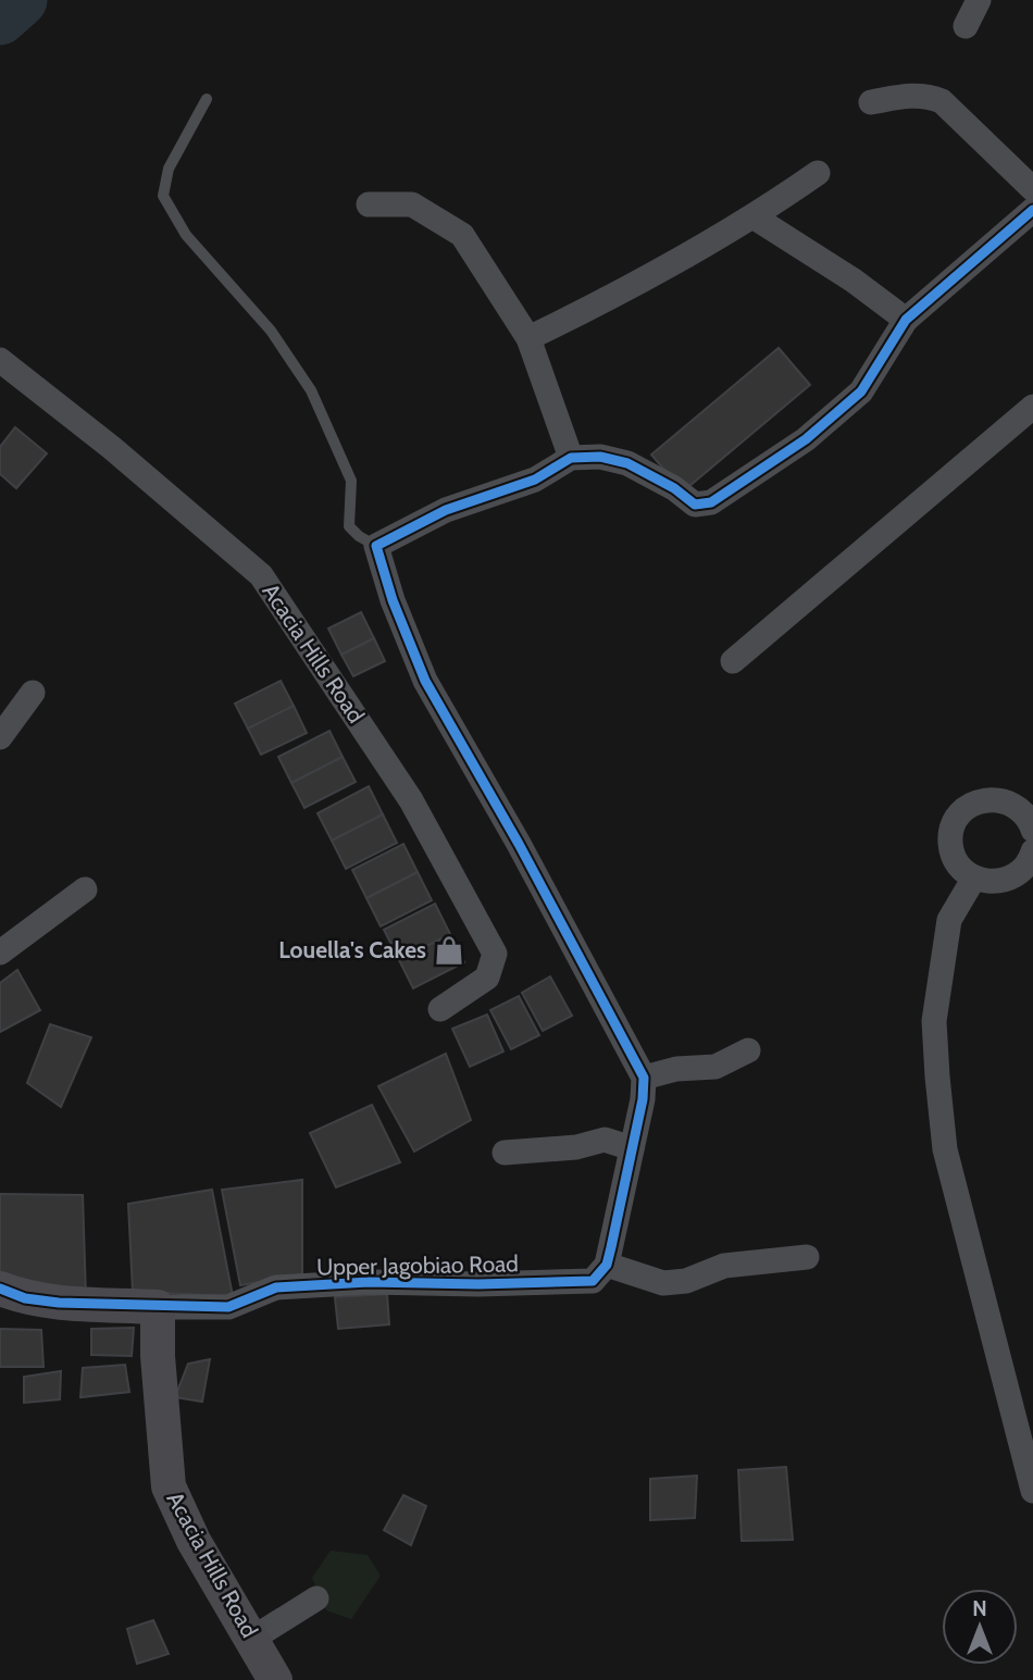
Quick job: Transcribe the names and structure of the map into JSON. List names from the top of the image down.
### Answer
{
  "streets": {
    "street": ["Acacia Hills Road", "Upper Jagobiao Road"]
  },
  "crossings": [
    ["Acacia Hills Road", "Upper Jagobiao Road"]
  ],
  "places": {
    "shop": ["Louella's Cakes"]
  },
  "north": "top"
}
